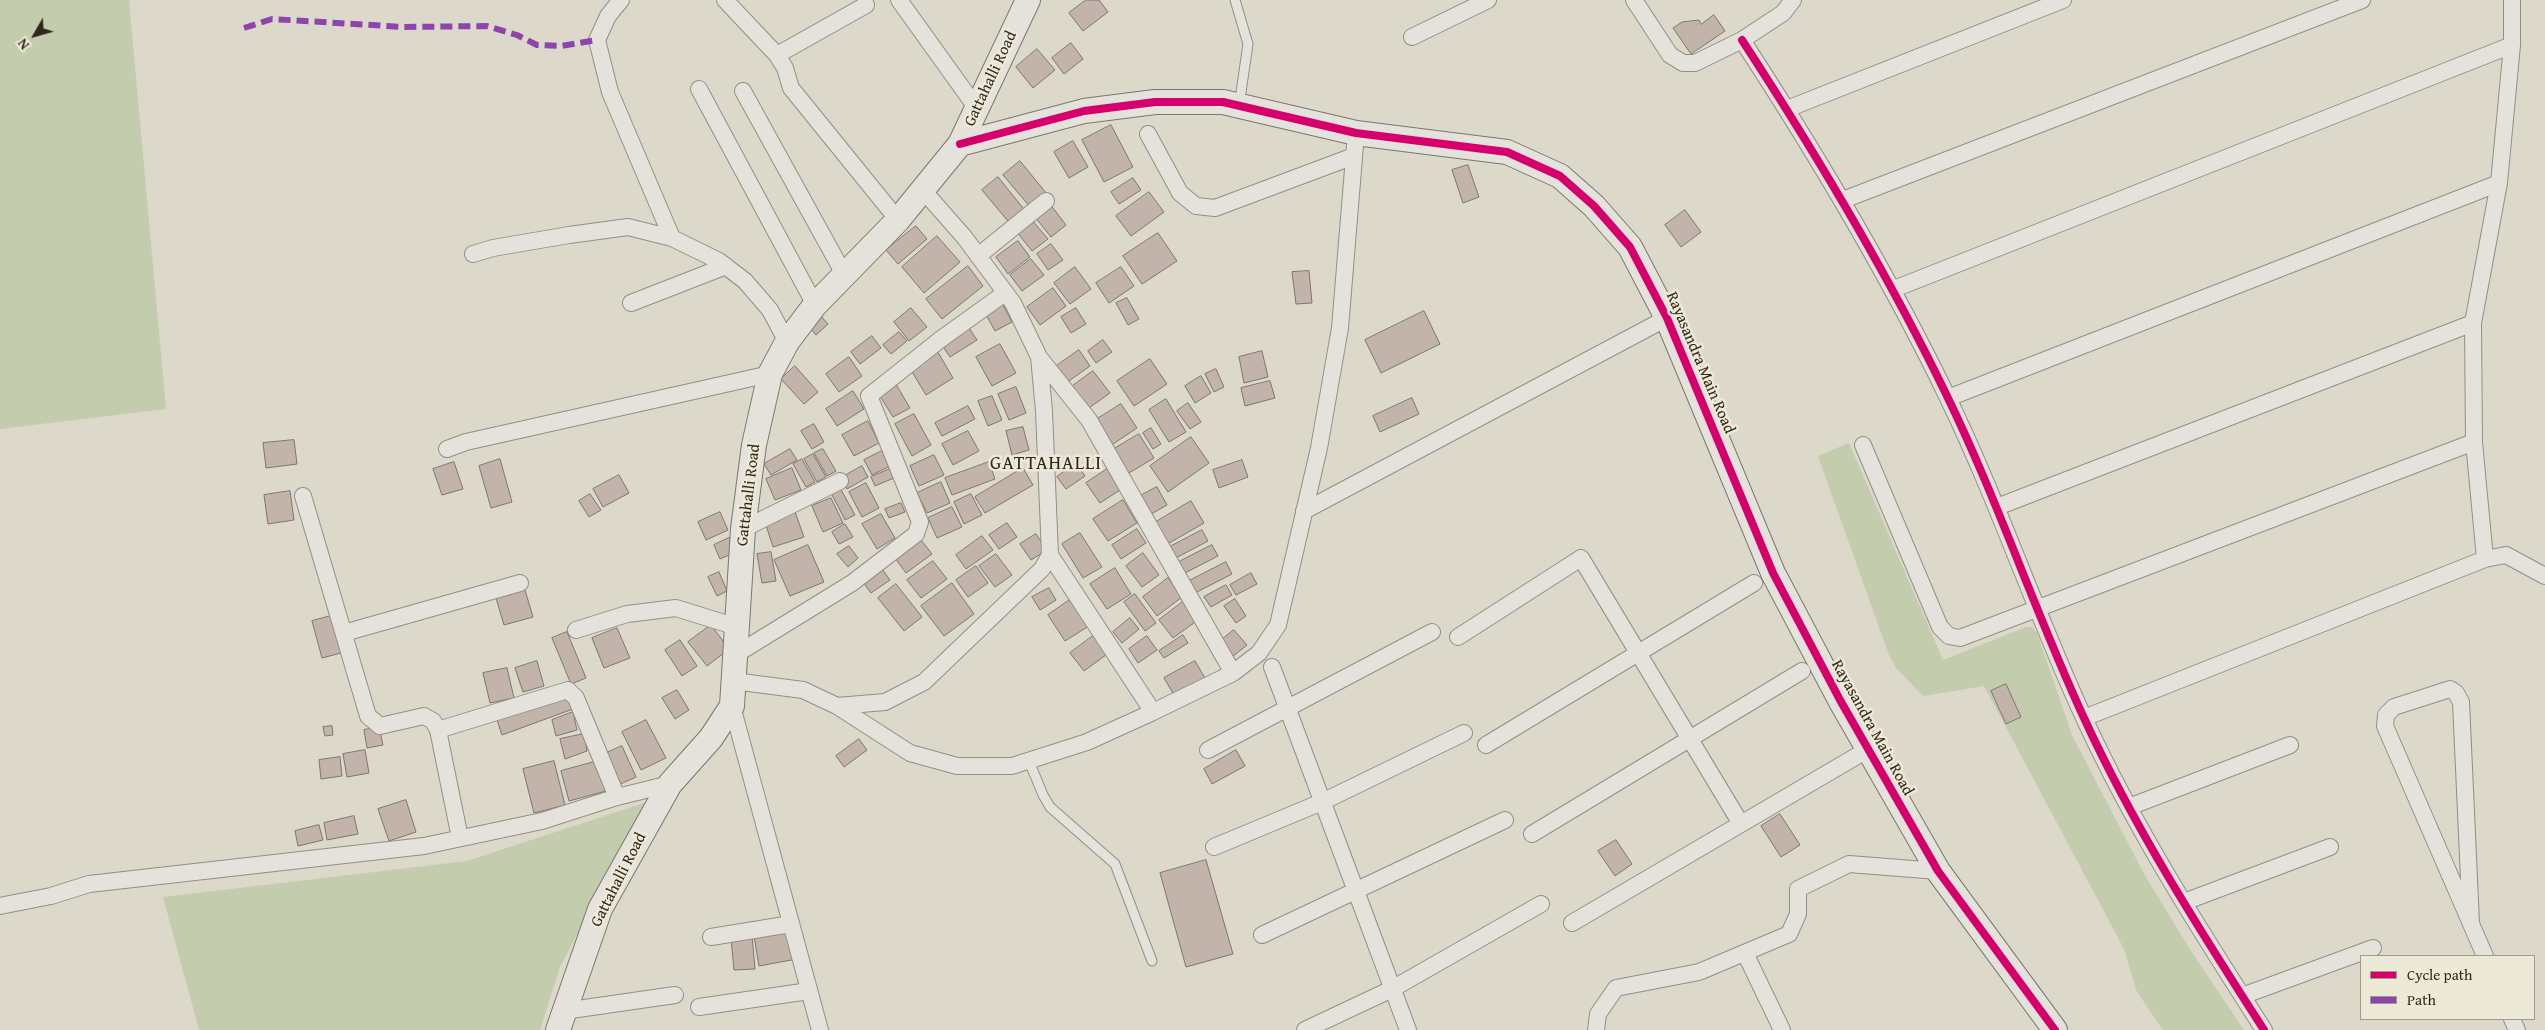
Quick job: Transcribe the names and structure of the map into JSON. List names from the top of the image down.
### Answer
{
  "streets": {
    "street": ["Gattahalli Road", "Rayasandra Main Road"]
  },
  "crossings": [
    ["Gattahalli Road", "Rayasandra Main Road"]
  ],
  "districts": ["GATTAHALLI"],
  "legend": ["Cycle path", "Path"],
  "north": "bottom left"
}
